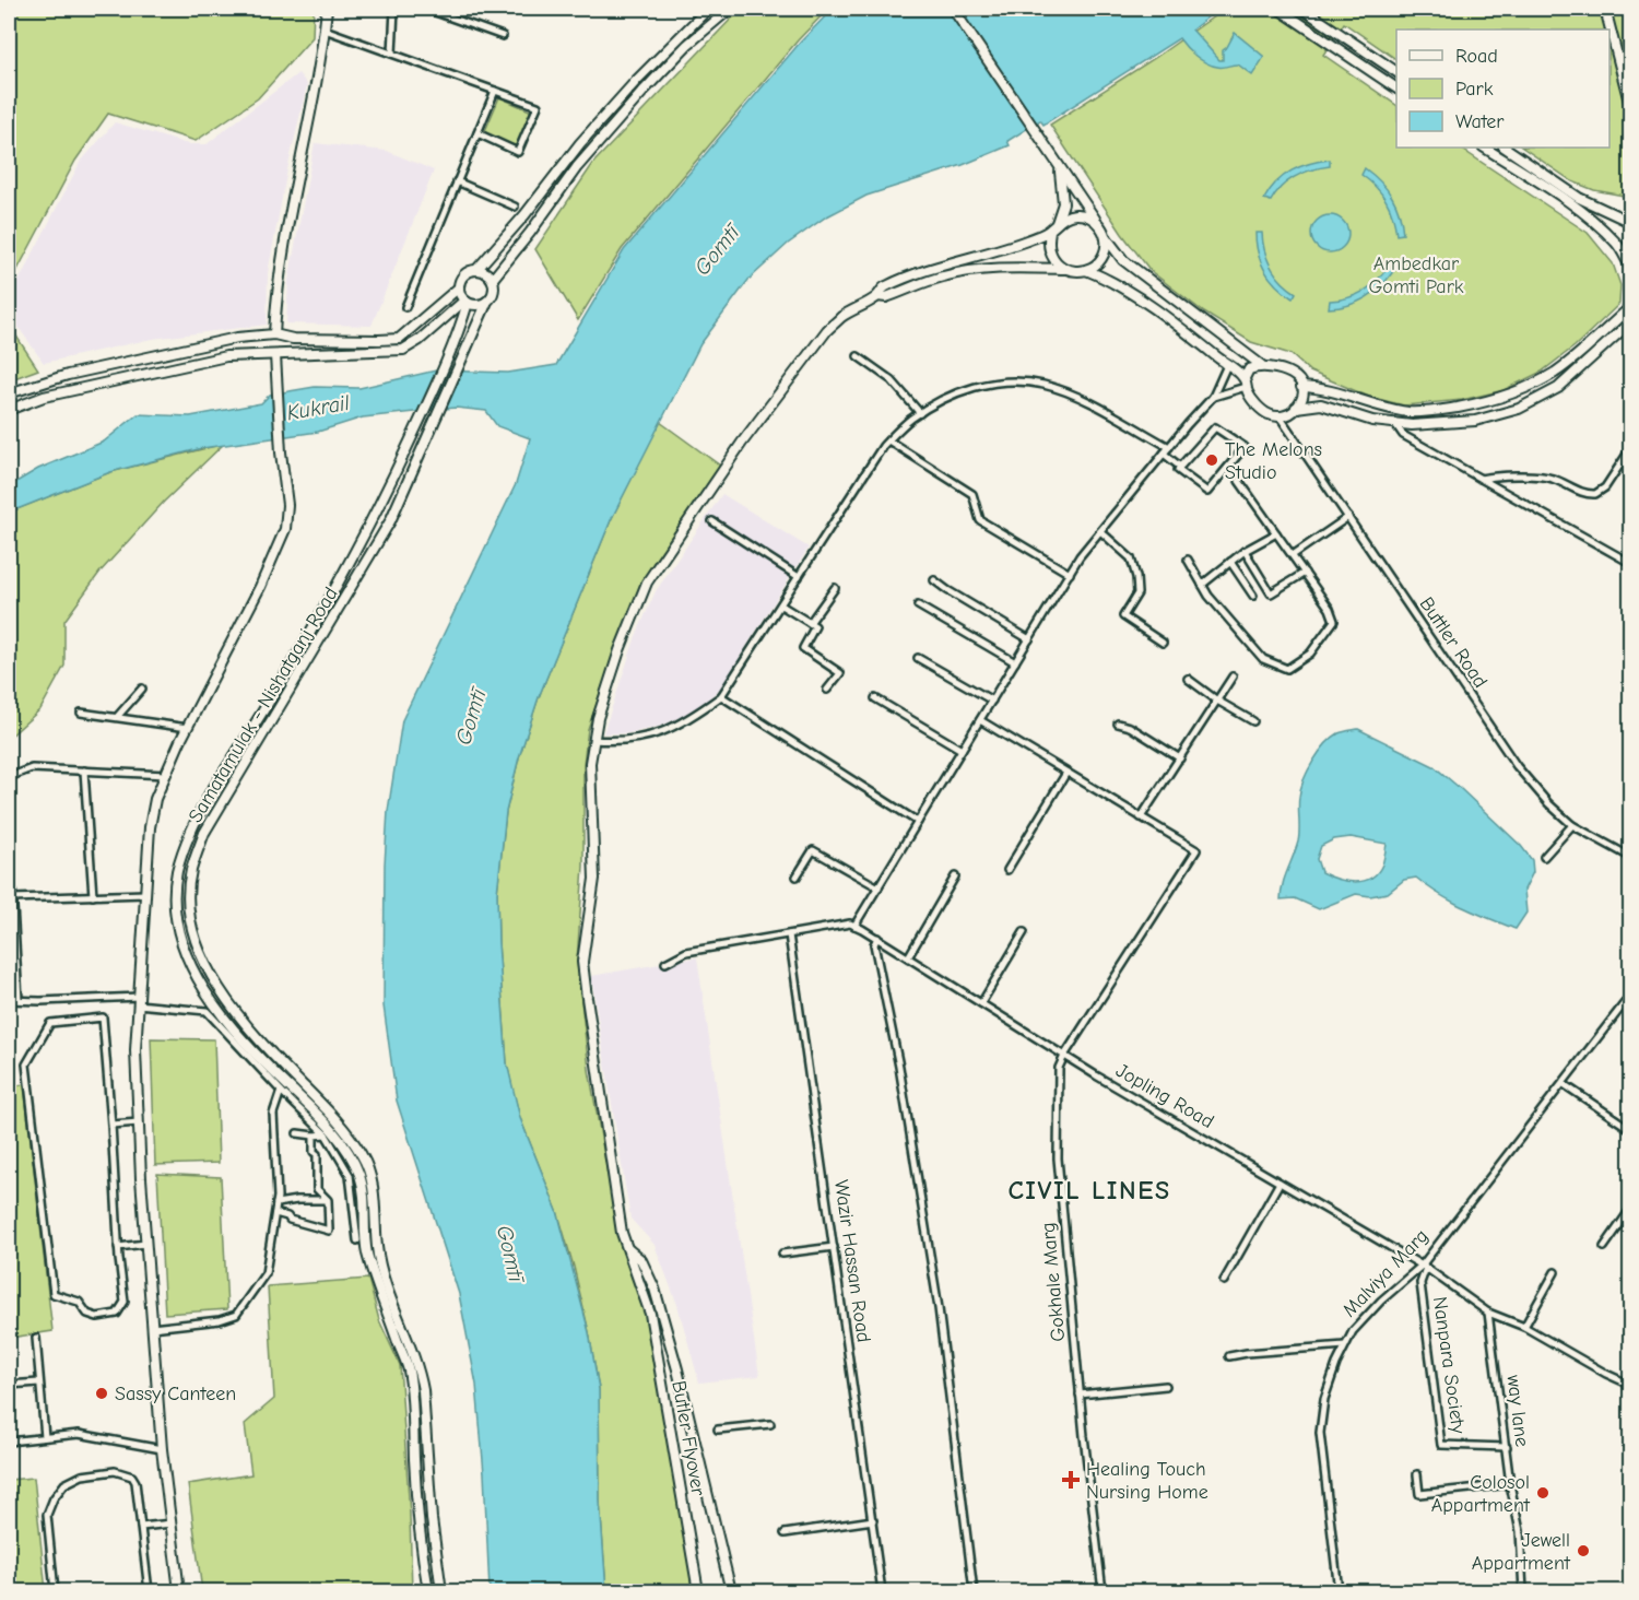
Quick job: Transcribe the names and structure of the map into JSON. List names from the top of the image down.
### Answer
{
  "streets": {
    "street": [
      "Buttler Road",
      "Samatamulak - Nishatganj Road",
      "Jopling Road",
      "Wazir Hassan Road",
      "Malviya Marg",
      "Gokhale Marg",
      "Nanpara Society",
      "way lane",
      "Butler Flyover"
    ]
  },
  "crossings": [
    ["Jopling Road", "Malviya Marg"],
    ["Jopling Road", "Gokhale Marg"],
    ["Jopling Road", "Nanpara Society"],
    ["Jopling Road", "way lane"],
    ["Malviya Marg", "Nanpara Society"],
    ["Nanpara Society", "way lane"]
  ],
  "districts": ["CIVIL LINES"],
  "water": ["Gomtī", "Kukrail"],
  "parks": ["Ambedkar Gomti Park"],
  "places": {
    "other": [
      "The Melons Studio",
      "Sassy Canteen",
      "Colosol Appartment",
      "Jewell Appartment"
    ],
    "health": ["Healing Touch Nursing Home"]
  },
  "legend": ["Road", "Park", "Water"]
}
